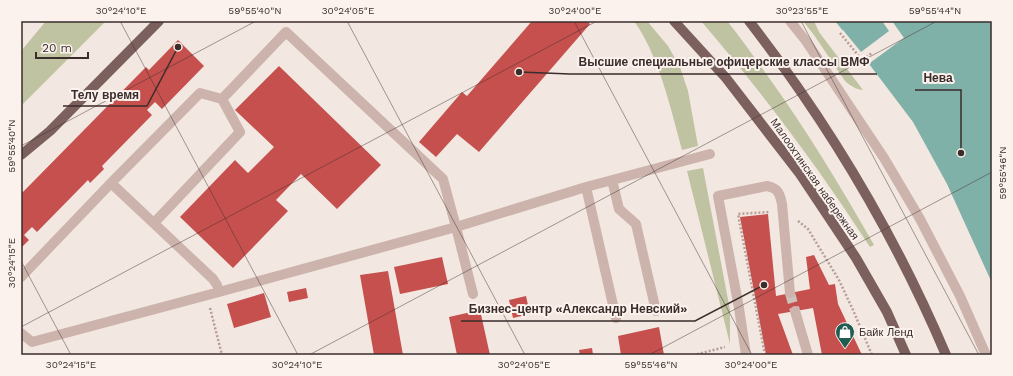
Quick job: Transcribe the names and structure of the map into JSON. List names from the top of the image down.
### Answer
{
  "streets": {
    "main road": ["Малоохтинская набережная"]
  },
  "places": {
    "other": [
      "Телу время",
      "Высшие специальные офицерские классы ВМФ",
      "Нева",
      "Бизнес-центр «Александр Невский»"
    ],
    "shop": ["Байк Ленд"]
  },
  "scale_bar": "20 m",
  "coordinates": [
    "30°24'10\"E",
    "59°55'40\"N",
    "30°24'05\"E",
    "30°24'00\"E",
    "30°23'55\"E",
    "59°55'44\"N",
    "59°55'46\"N",
    "30°24'15\"E"
  ]
}
